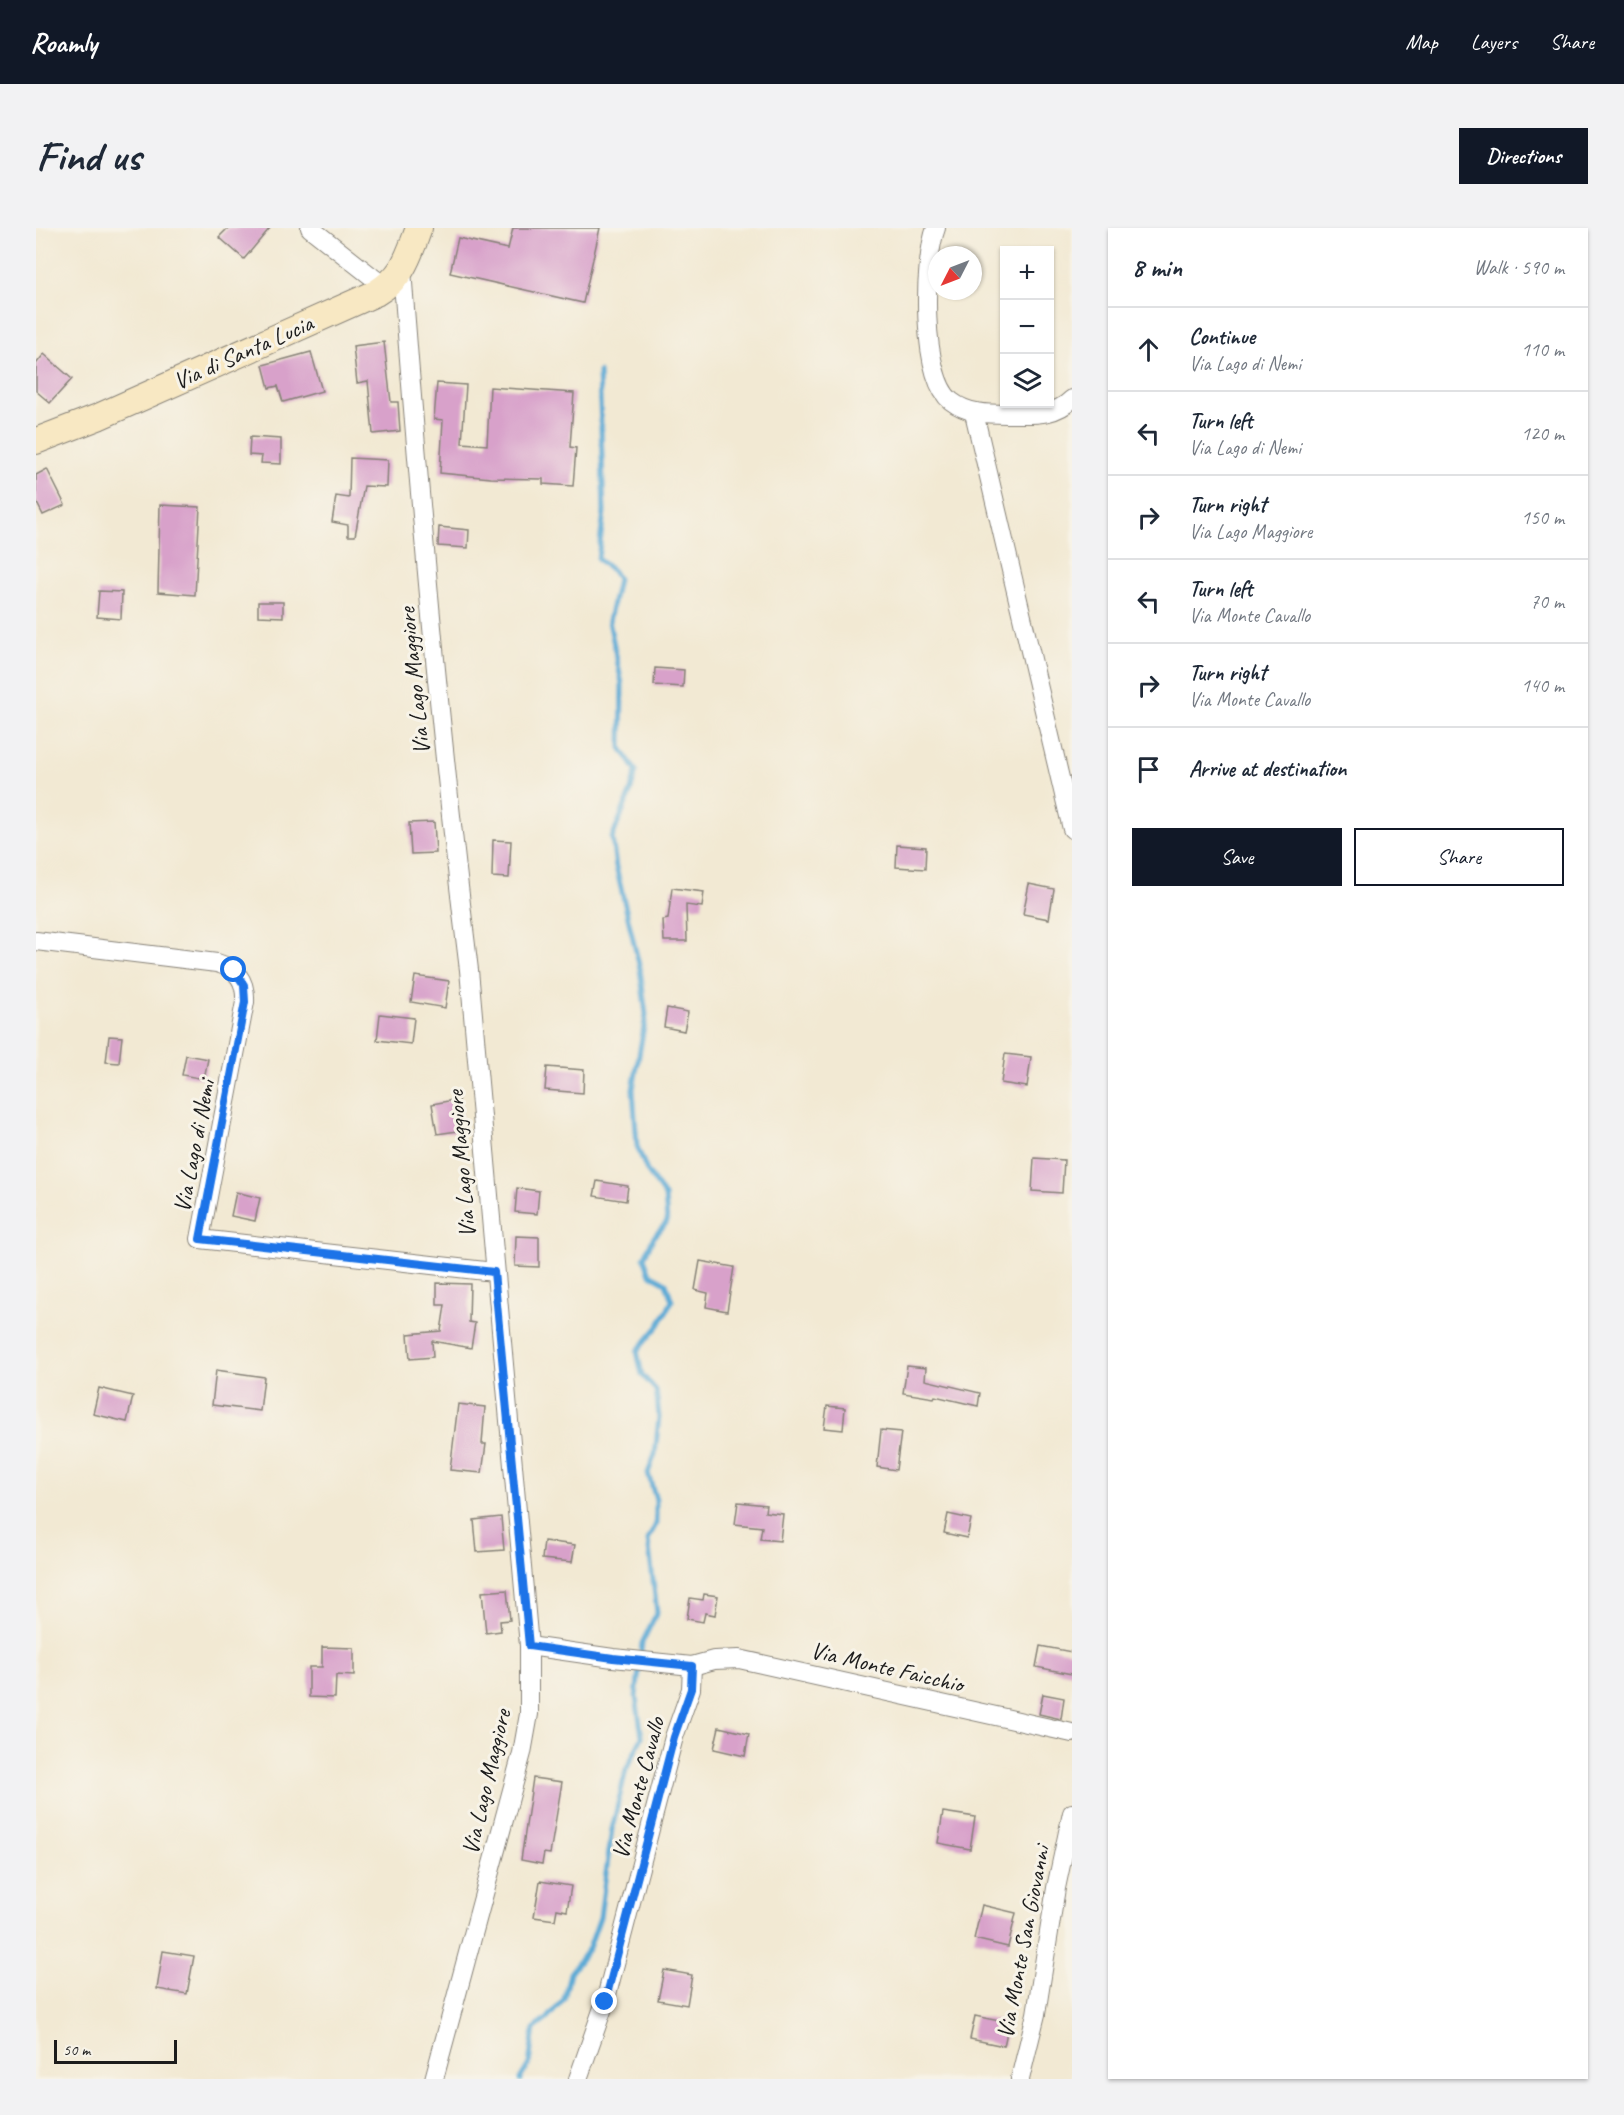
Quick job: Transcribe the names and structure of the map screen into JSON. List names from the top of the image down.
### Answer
{
  "streets": {
    "street": [
      "Via di Santa Lucia",
      "Via Lago Maggiore",
      "Via Lago di Nemi",
      "Via Monte Faicchio",
      "Via Monte Cavallo",
      "Via Monte San Giovanni"
    ]
  },
  "crossings": [
    ["Via di Santa Lucia", "Via Lago Maggiore"],
    ["Via Lago Maggiore", "Via Lago di Nemi"],
    ["Via Monte Faicchio", "Via Monte Cavallo"]
  ],
  "scale_bar": "50 m",
  "north": "bottom left",
  "page": {
    "header": "Roamly",
    "nav": ["Map", "Layers", "Share"],
    "buttons": [
      "Directions",
      ["Save", "Share"]
    ],
    "title": "Find us",
    "heading": ["8 min", "Walk · 590 m"],
    "map_buttons": ["+", "−"],
    "list": [
      ["Continue", "Via Lago di Nemi", "110 m"],
      ["Turn left", "Via Lago di Nemi", "120 m"],
      ["Turn right", "Via Lago Maggiore", "150 m"],
      ["Turn left", "Via Monte Cavallo", "70 m"],
      ["Turn right", "Via Monte Cavallo", "140 m"],
      "Arrive at destination"
    ],
    "scale": "50 m"
  }
}
